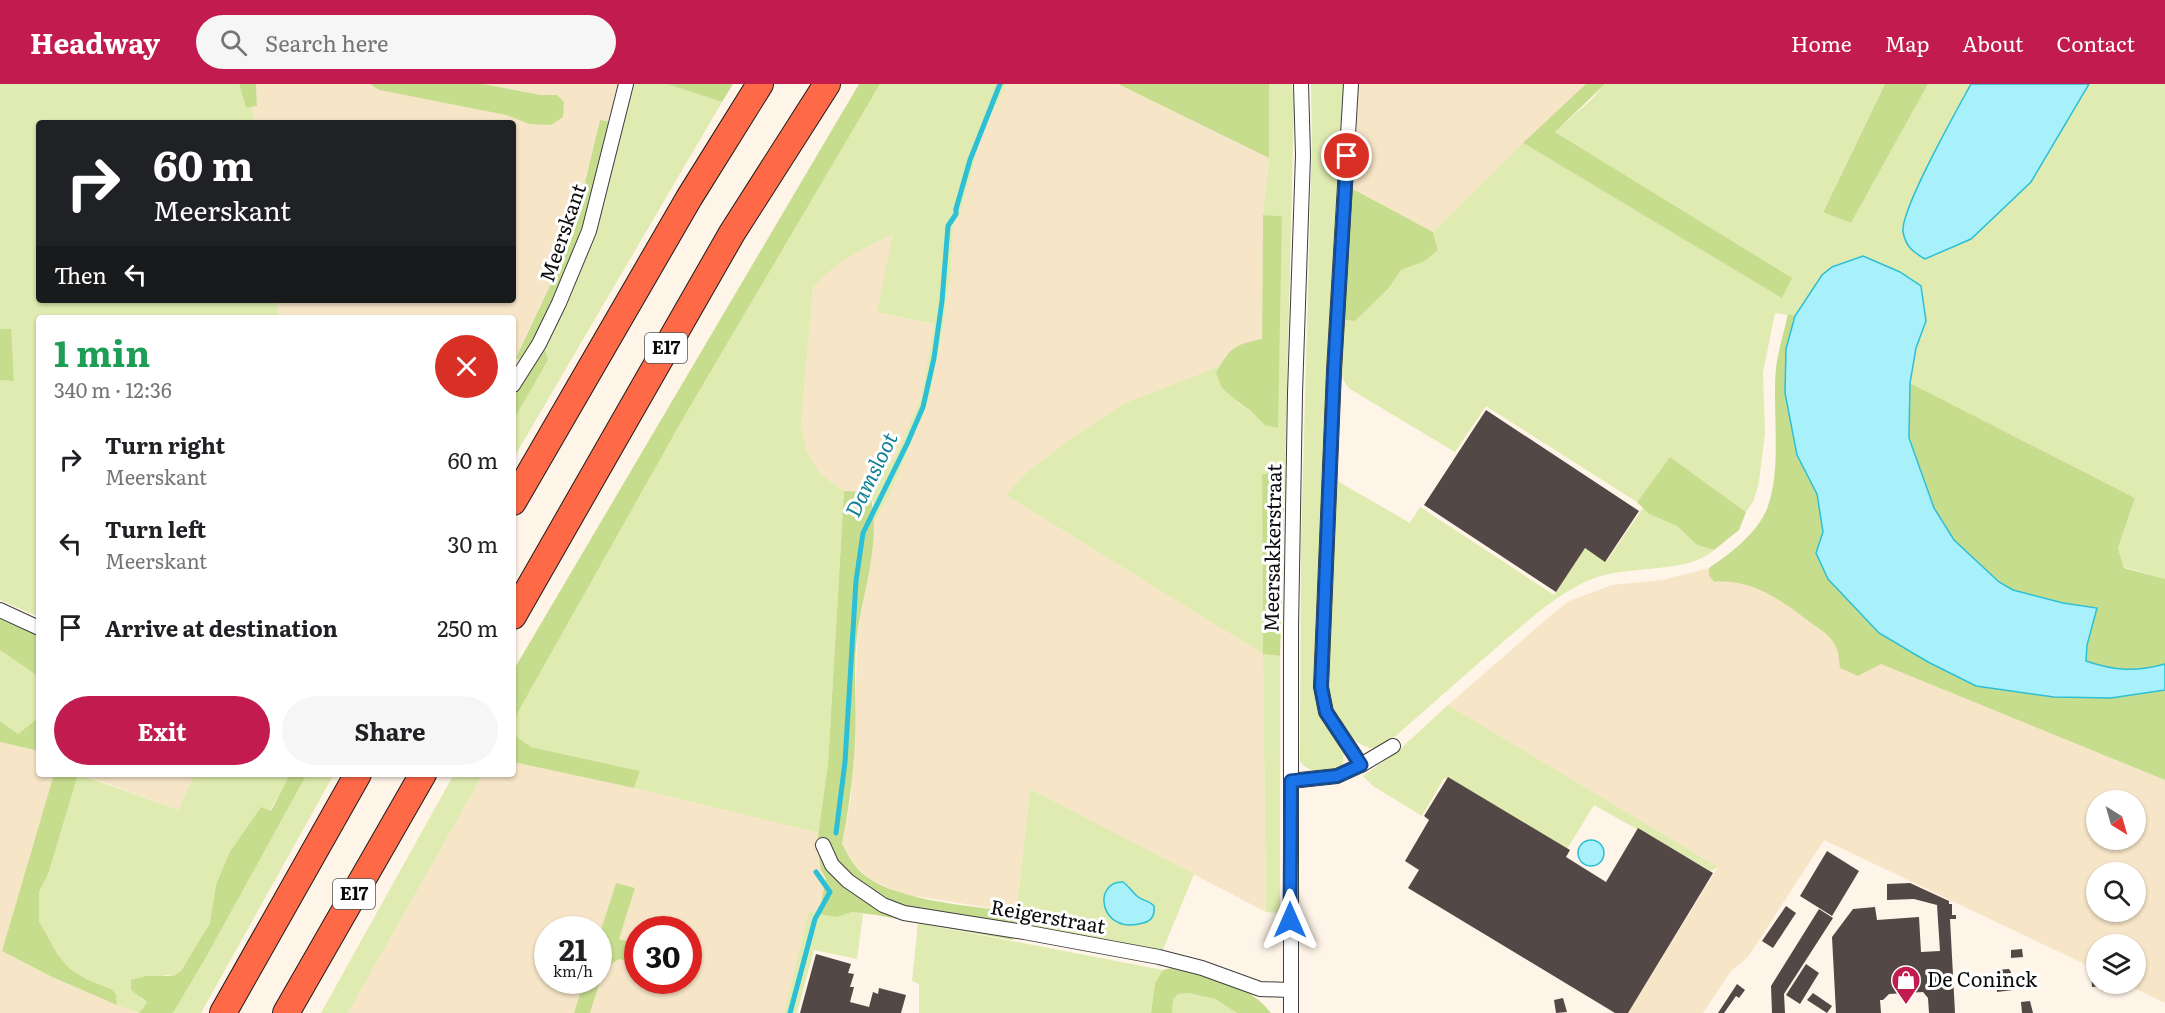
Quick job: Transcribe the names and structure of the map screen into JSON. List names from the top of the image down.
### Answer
{
  "streets": {
    "highway": ["E17"],
    "street": ["Meerskant", "Meersakkerstraat", "Reigerstraat"]
  },
  "crossings": [
    ["Meersakkerstraat", "Reigerstraat"]
  ],
  "water": ["Damsloot"],
  "places": {
    "shop": ["De Coninck"]
  },
  "north": "bottom right",
  "page": {
    "header": "Headway",
    "search": "Search here",
    "nav": [
      "Home",
      "Map",
      "About",
      "Contact"
    ],
    "turn": ["60 m", "Meerskant"],
    "then": "Then",
    "heading": ["1 min", "340 m · 12:36"],
    "list": [
      {
        "name": "Turn right",
        "note": "Meerskant",
        "value": "60 m"
      },
      {
        "name": "Turn left",
        "note": "Meerskant",
        "value": "30 m"
      },
      {
        "name": "Arrive at destination",
        "value": "250 m"
      }
    ],
    "buttons": ["Exit", "Share"],
    "speed": "21 km/h",
    "limit": "30"
  }
}
